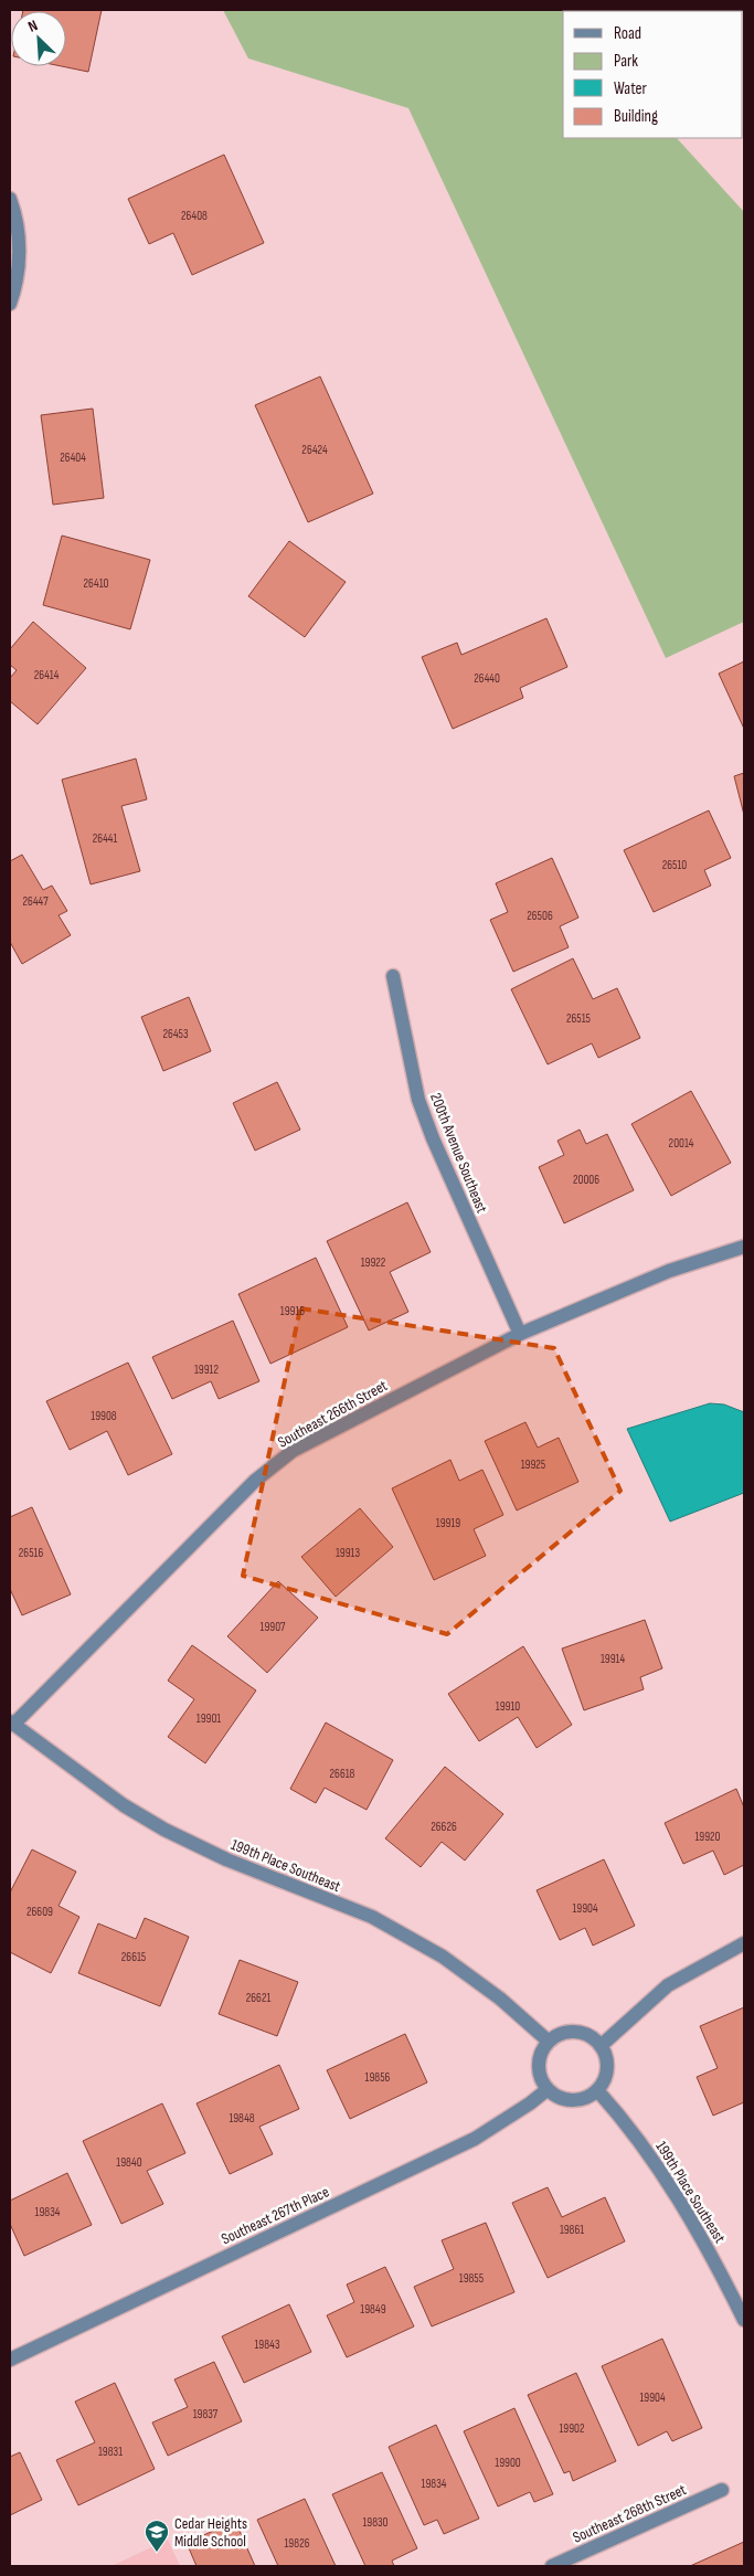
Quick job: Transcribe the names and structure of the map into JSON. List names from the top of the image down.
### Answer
{
  "streets": {
    "street": [
      "200th Avenue Southeast",
      "Southeast 266th Street",
      "199th Place Southeast",
      "Southeast 267th Place",
      "Southeast 268th Street"
    ]
  },
  "crossings": [
    ["200th Avenue Southeast", "Southeast 266th Street"],
    ["Southeast 266th Street", "199th Place Southeast"],
    ["199th Place Southeast", "Southeast 267th Place"]
  ],
  "places": {
    "school or university": ["Cedar Heights Middle School"]
  },
  "house_numbers": [
    "26408",
    "26424",
    "26404",
    "26410",
    "26414",
    "26440",
    "26441",
    "26510",
    "26447",
    "26506",
    "26515",
    "26453",
    "20014",
    "20006",
    "19922",
    "19916",
    "19912",
    "19908",
    "19925",
    "19919",
    "26516",
    "19913",
    "19907",
    "19914",
    "19910",
    "19901",
    "26618",
    "26626",
    "19920",
    "19904",
    "26609",
    "26615",
    "26621",
    "19856",
    "19848",
    "19840",
    "19834",
    "19861",
    "19855",
    "19849",
    "19843",
    "19904",
    "19837",
    "19902",
    "19831",
    "19900",
    "19834",
    "19830",
    "19826"
  ],
  "legend": [
    "Road",
    "Park",
    "Water",
    "Building"
  ],
  "north": "top left"
}
